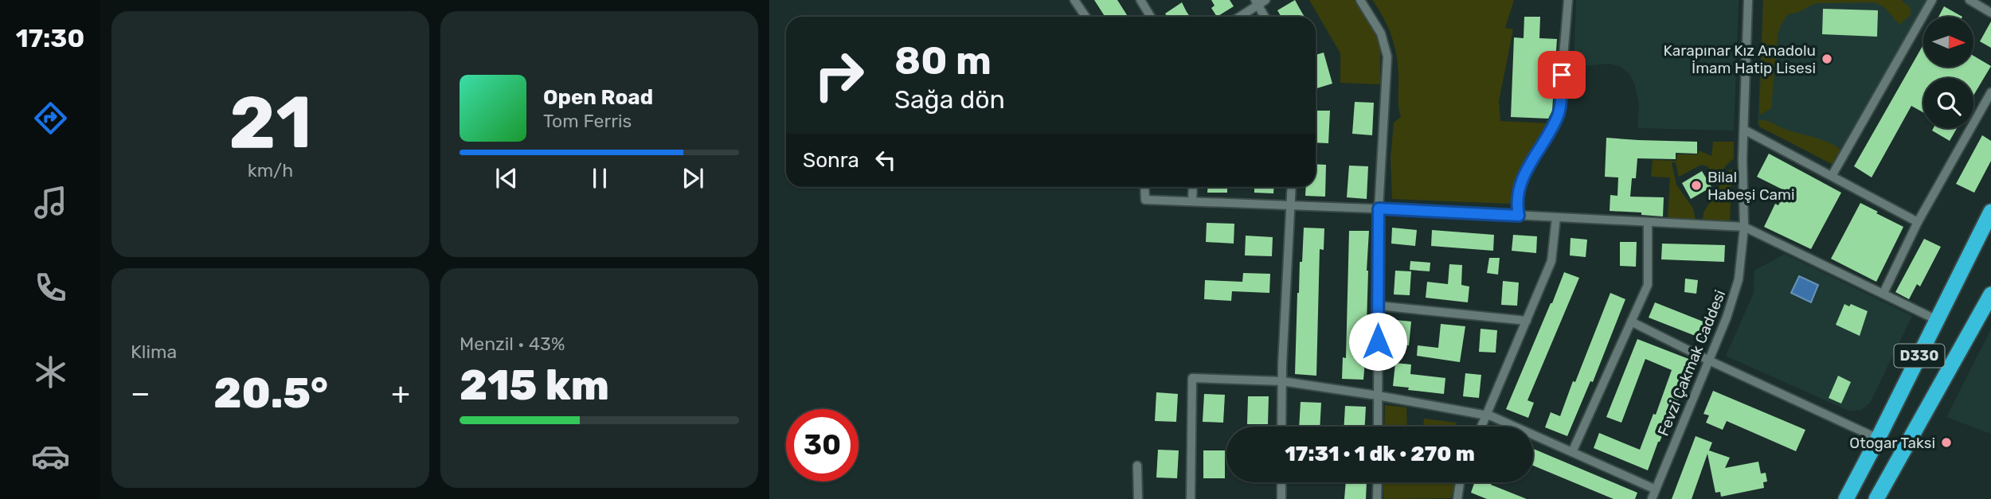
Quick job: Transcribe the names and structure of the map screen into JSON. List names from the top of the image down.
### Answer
{
  "streets": {
    "highway": ["D330"],
    "street": ["Fevzi Çakmak Caddesi"]
  },
  "places": ["Karapınar Kız Anadolu İmam Hatip Lisesi", "Bilal Habeşi Cami", "Otogar Taksi"],
  "north": "right",
  "page": {
    "tabs": "17:30",
    "tile": [
      ["21", "km/h"],
      "Klima",
      ["Menzil · 43%", "215 km"]
    ],
    "turn": ["80 m", "Sağa dön"],
    "song": ["Open Road", "Tom Ferris"],
    "then": "Sonra",
    "heat": ["−", "20.5°", "+"],
    "limit": "30",
    "trip": "17:31 · 1 dk · 270 m"
  }
}
